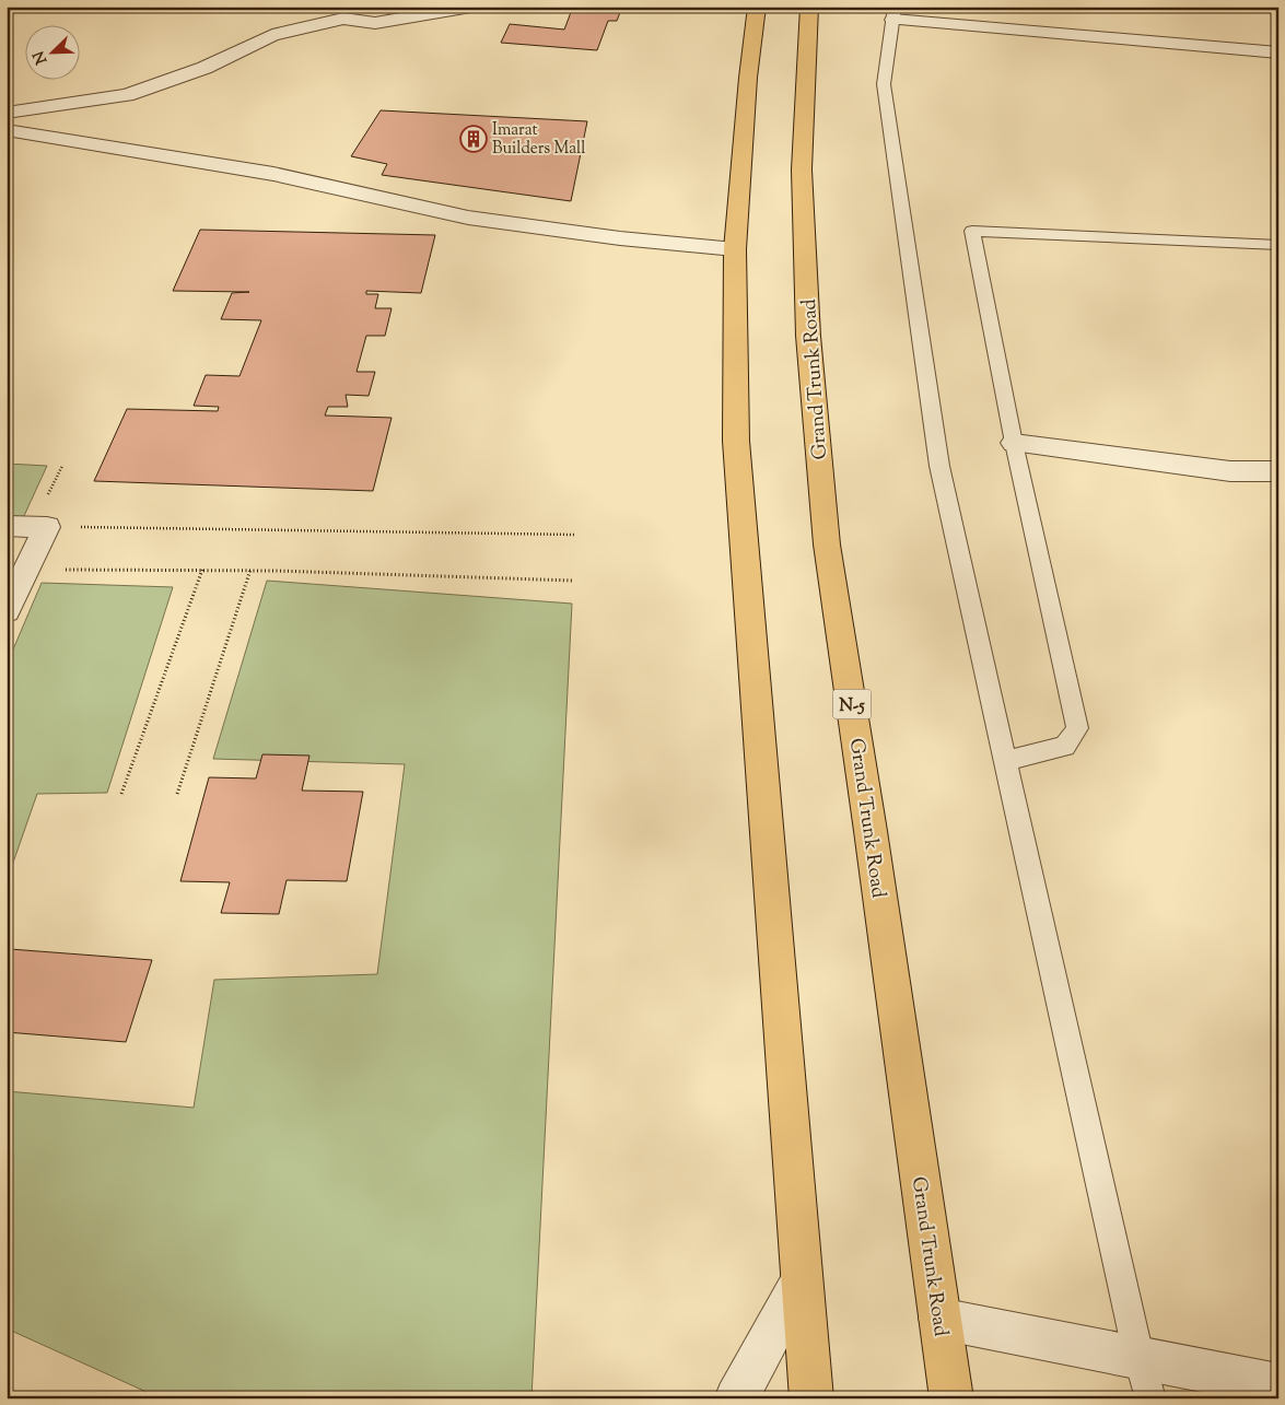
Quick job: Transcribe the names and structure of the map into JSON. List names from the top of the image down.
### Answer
{
  "streets": {
    "highway": ["Grand Trunk Road", "N-5"]
  },
  "places": {
    "building": ["Imarat Builders Mall"]
  },
  "north": "bottom left"
}
